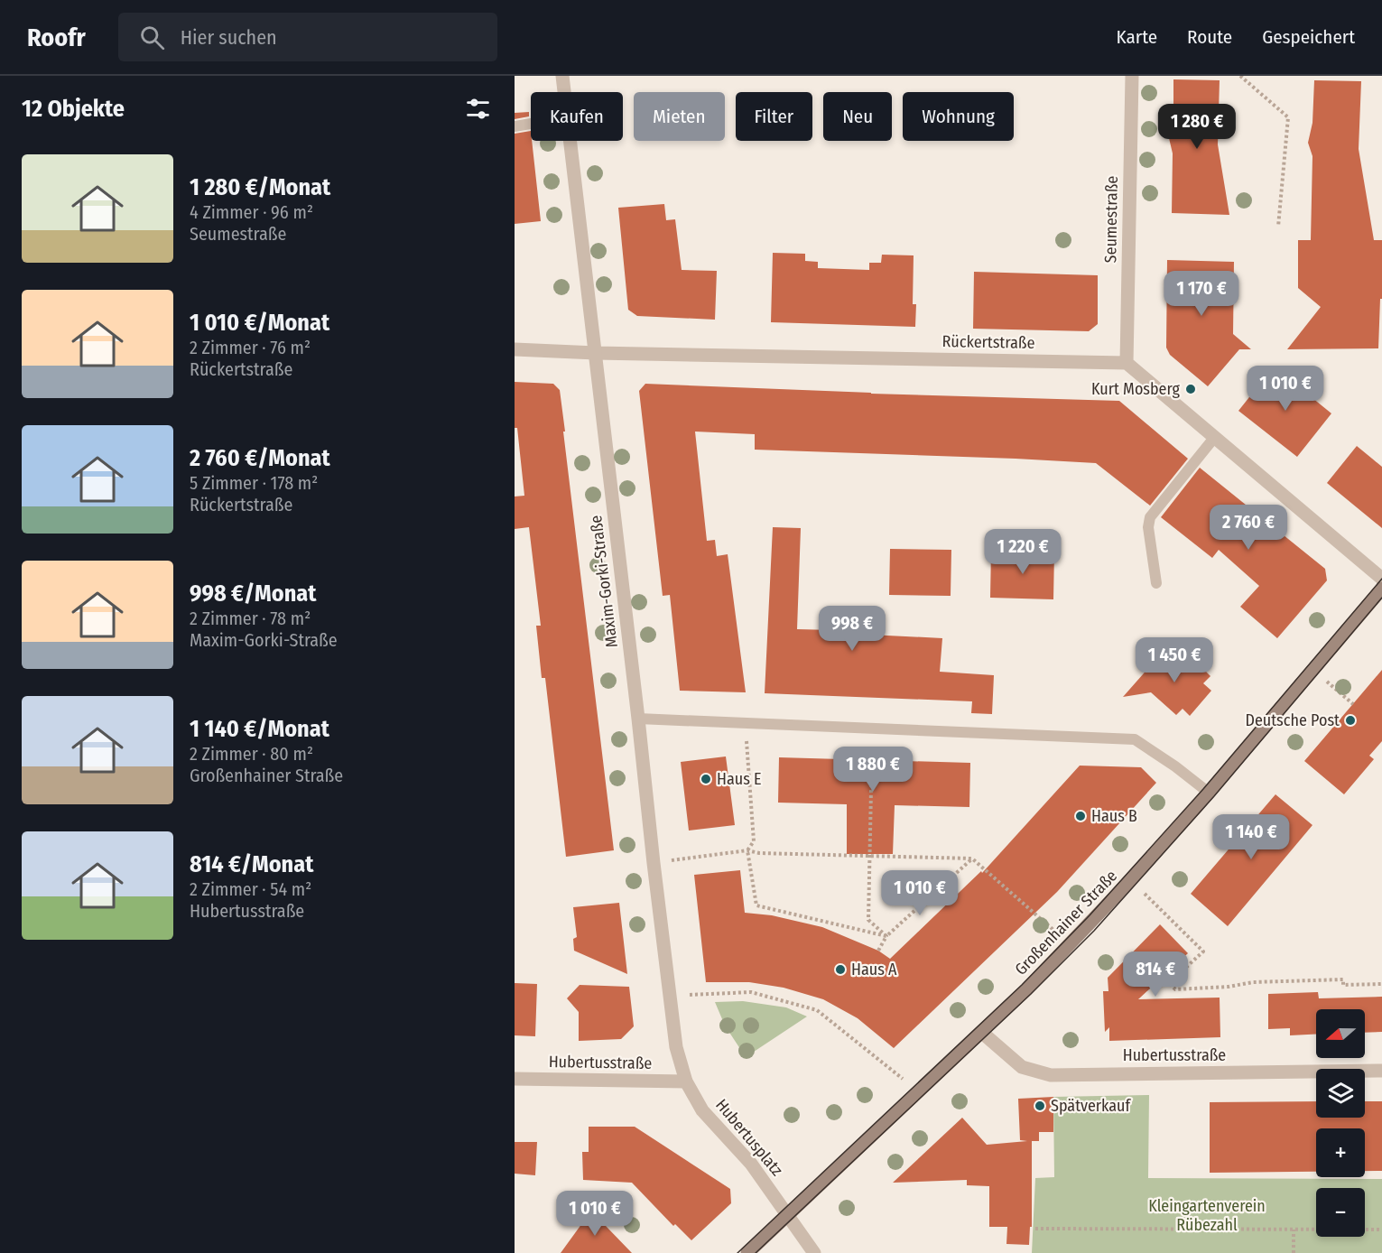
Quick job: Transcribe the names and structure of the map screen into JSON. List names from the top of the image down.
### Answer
{
  "streets": {
    "main road": ["Großenhainer Straße"],
    "street": [
      "Seumestraße",
      "Rückertstraße",
      "Maxim-Gorki-Straße",
      "Hubertusstraße",
      "Hubertusplatz"
    ]
  },
  "crossings": [
    ["Seumestraße", "Rückertstraße"],
    ["Rückertstraße", "Maxim-Gorki-Straße"],
    ["Maxim-Gorki-Straße", "Hubertusstraße"],
    ["Maxim-Gorki-Straße", "Hubertusplatz"],
    ["Großenhainer Straße", "Hubertusstraße"],
    ["Großenhainer Straße", "Hubertusplatz"],
    ["Hubertusstraße", "Hubertusplatz"]
  ],
  "parks": ["Kleingartenverein Rübezahl"],
  "places": [
    "Kurt Mosberg",
    "Deutsche Post",
    "Haus E",
    "Haus B",
    "Haus A",
    "Spätverkauf"
  ],
  "north": "left",
  "page": {
    "header": "Roofr",
    "search": "Hier suchen",
    "nav": ["Karte", "Route", "Gespeichert"],
    "heading": "12 Objekte",
    "chip": [
      "Kaufen",
      "Mieten",
      "Filter",
      "Neu",
      "Wohnung"
    ],
    "price": [
      "1 280 €",
      "1 170 €",
      "1 010 €",
      "2 760 €",
      "1 220 €",
      "998 €",
      "1 450 €",
      "1 880 €",
      "1 140 €",
      "1 010 €",
      "814 €",
      "1 010 €"
    ],
    "list": [
      {
        "name": "1 280 €/Monat",
        "note": "4 Zimmer · 96 m² · Seumestraße"
      },
      {
        "name": "1 010 €/Monat",
        "note": "2 Zimmer · 76 m² · Rückertstraße"
      },
      {
        "name": "2 760 €/Monat",
        "note": "5 Zimmer · 178 m² · Rückertstraße"
      },
      {
        "name": "998 €/Monat",
        "note": "2 Zimmer · 78 m² · Maxim-Gorki-Straße"
      },
      {
        "name": "1 140 €/Monat",
        "note": "2 Zimmer · 80 m² · Großenhainer Straße"
      },
      {
        "name": "814 €/Monat",
        "note": "2 Zimmer · 54 m² · Hubertusstraße"
      }
    ],
    "map_buttons": ["+", "−"]
  }
}
